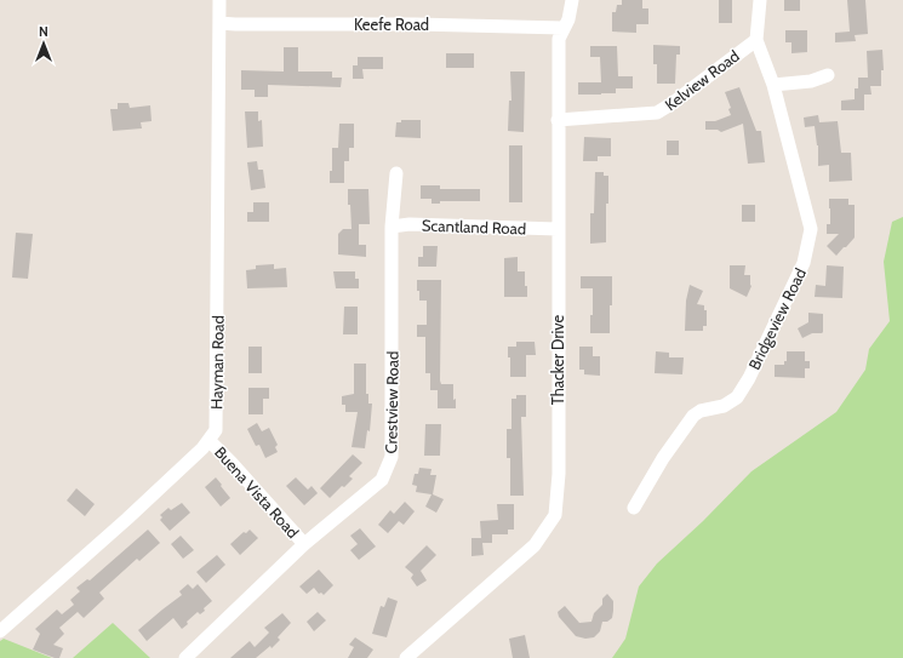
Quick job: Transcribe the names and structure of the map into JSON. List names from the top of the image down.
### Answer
{
  "streets": {
    "street": [
      "Keefe Road",
      "Kelview Road",
      "Scantland Road",
      "Bridgeview Road",
      "Thacker Drive",
      "Hayman Road",
      "Crestview Road",
      "Buena Vista Road"
    ]
  },
  "crossings": [
    ["Keefe Road", "Thacker Drive"],
    ["Keefe Road", "Hayman Road"],
    ["Kelview Road", "Bridgeview Road"],
    ["Kelview Road", "Thacker Drive"],
    ["Scantland Road", "Thacker Drive"],
    ["Scantland Road", "Crestview Road"],
    ["Hayman Road", "Buena Vista Road"],
    ["Crestview Road", "Buena Vista Road"]
  ],
  "north": "top"
}
